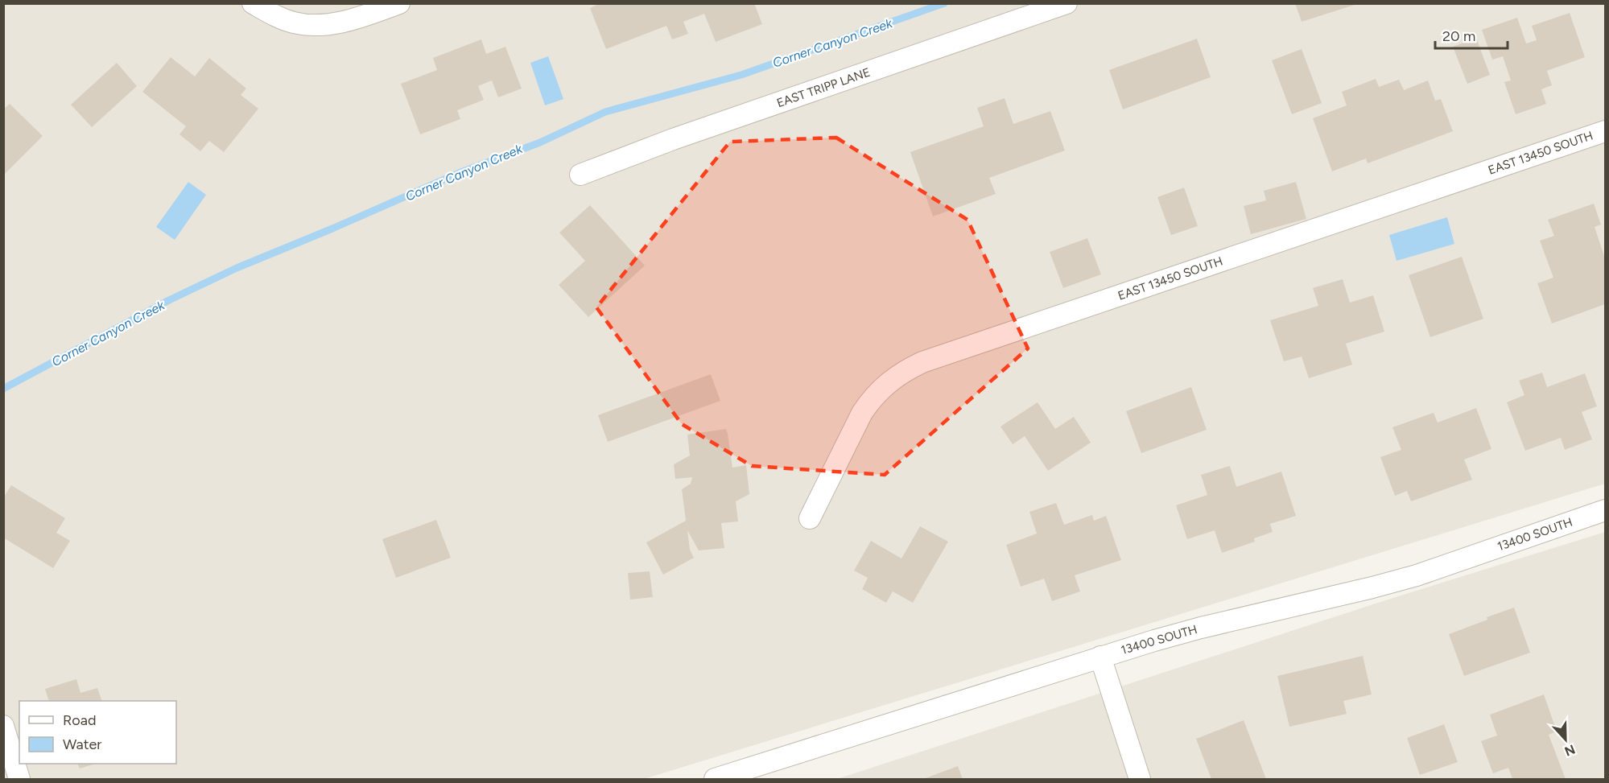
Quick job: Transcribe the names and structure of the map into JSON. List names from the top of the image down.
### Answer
{
  "streets": {
    "street": ["EAST TRIPP LANE", "EAST 13450 SOUTH", "13400 SOUTH"]
  },
  "water": ["Corner Canyon Creek"],
  "legend": ["Road", "Water"],
  "scale_bar": "20 m",
  "north": "bottom"
}
